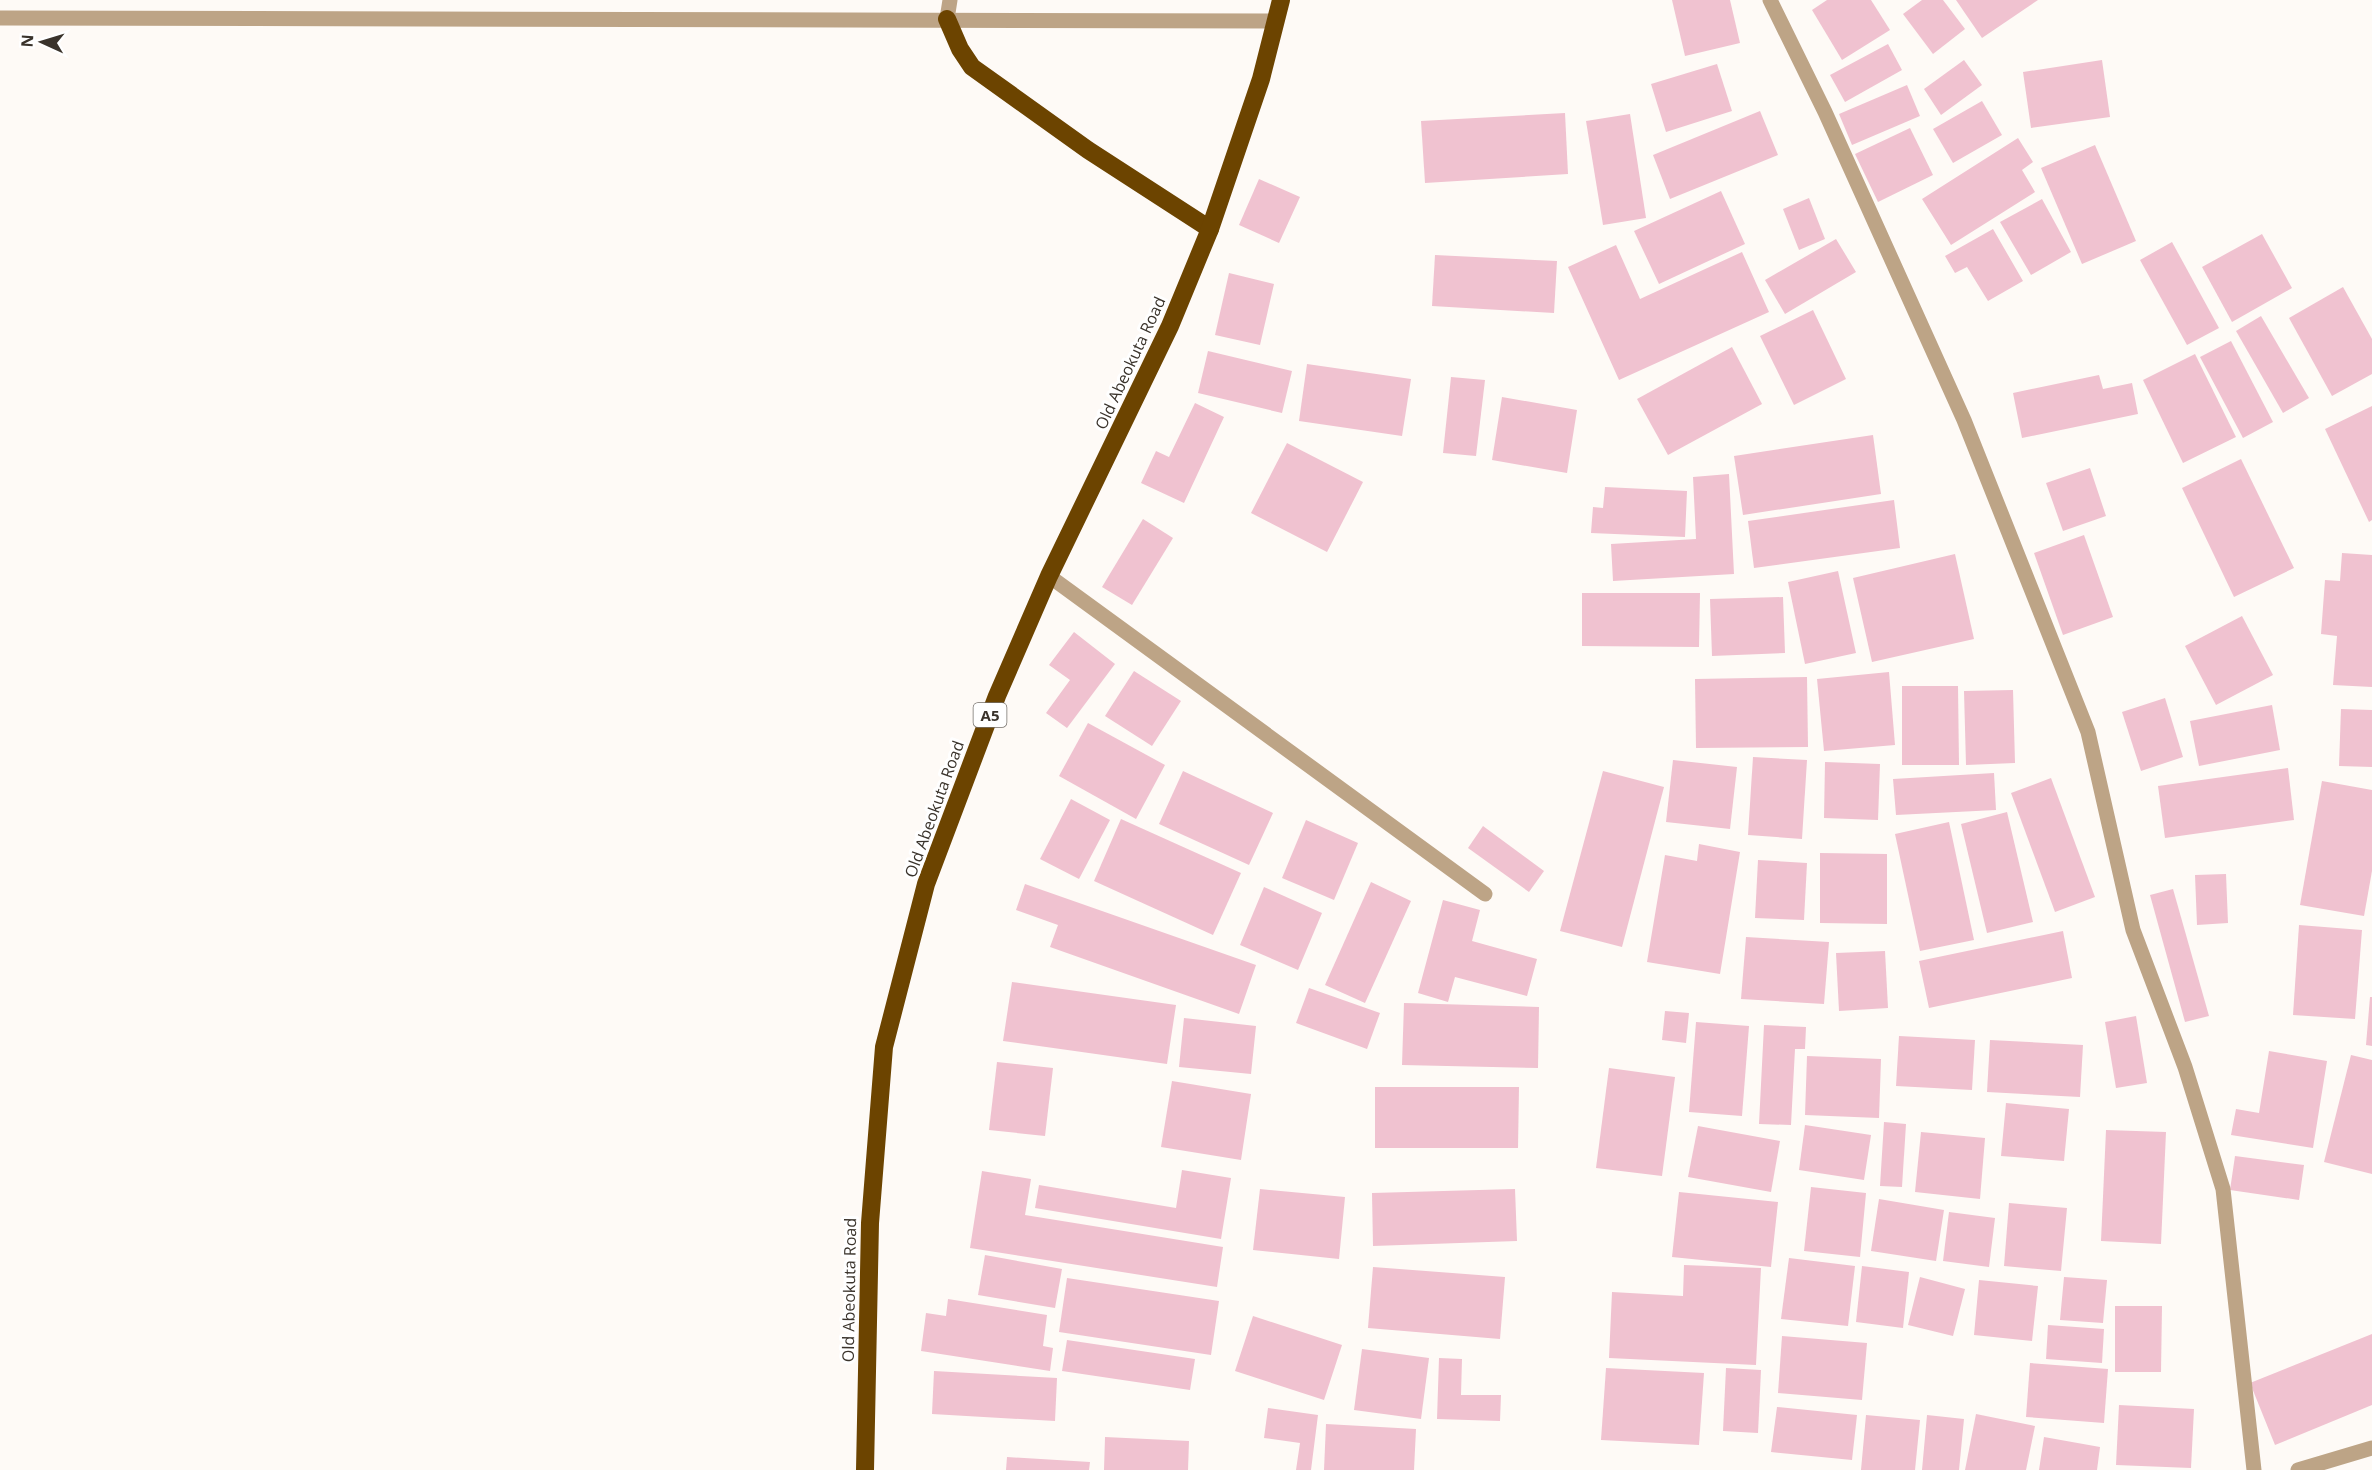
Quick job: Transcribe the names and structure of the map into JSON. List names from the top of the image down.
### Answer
{
  "streets": {
    "highway": ["Old Abeokuta Road", "A5"]
  },
  "north": "left"
}
